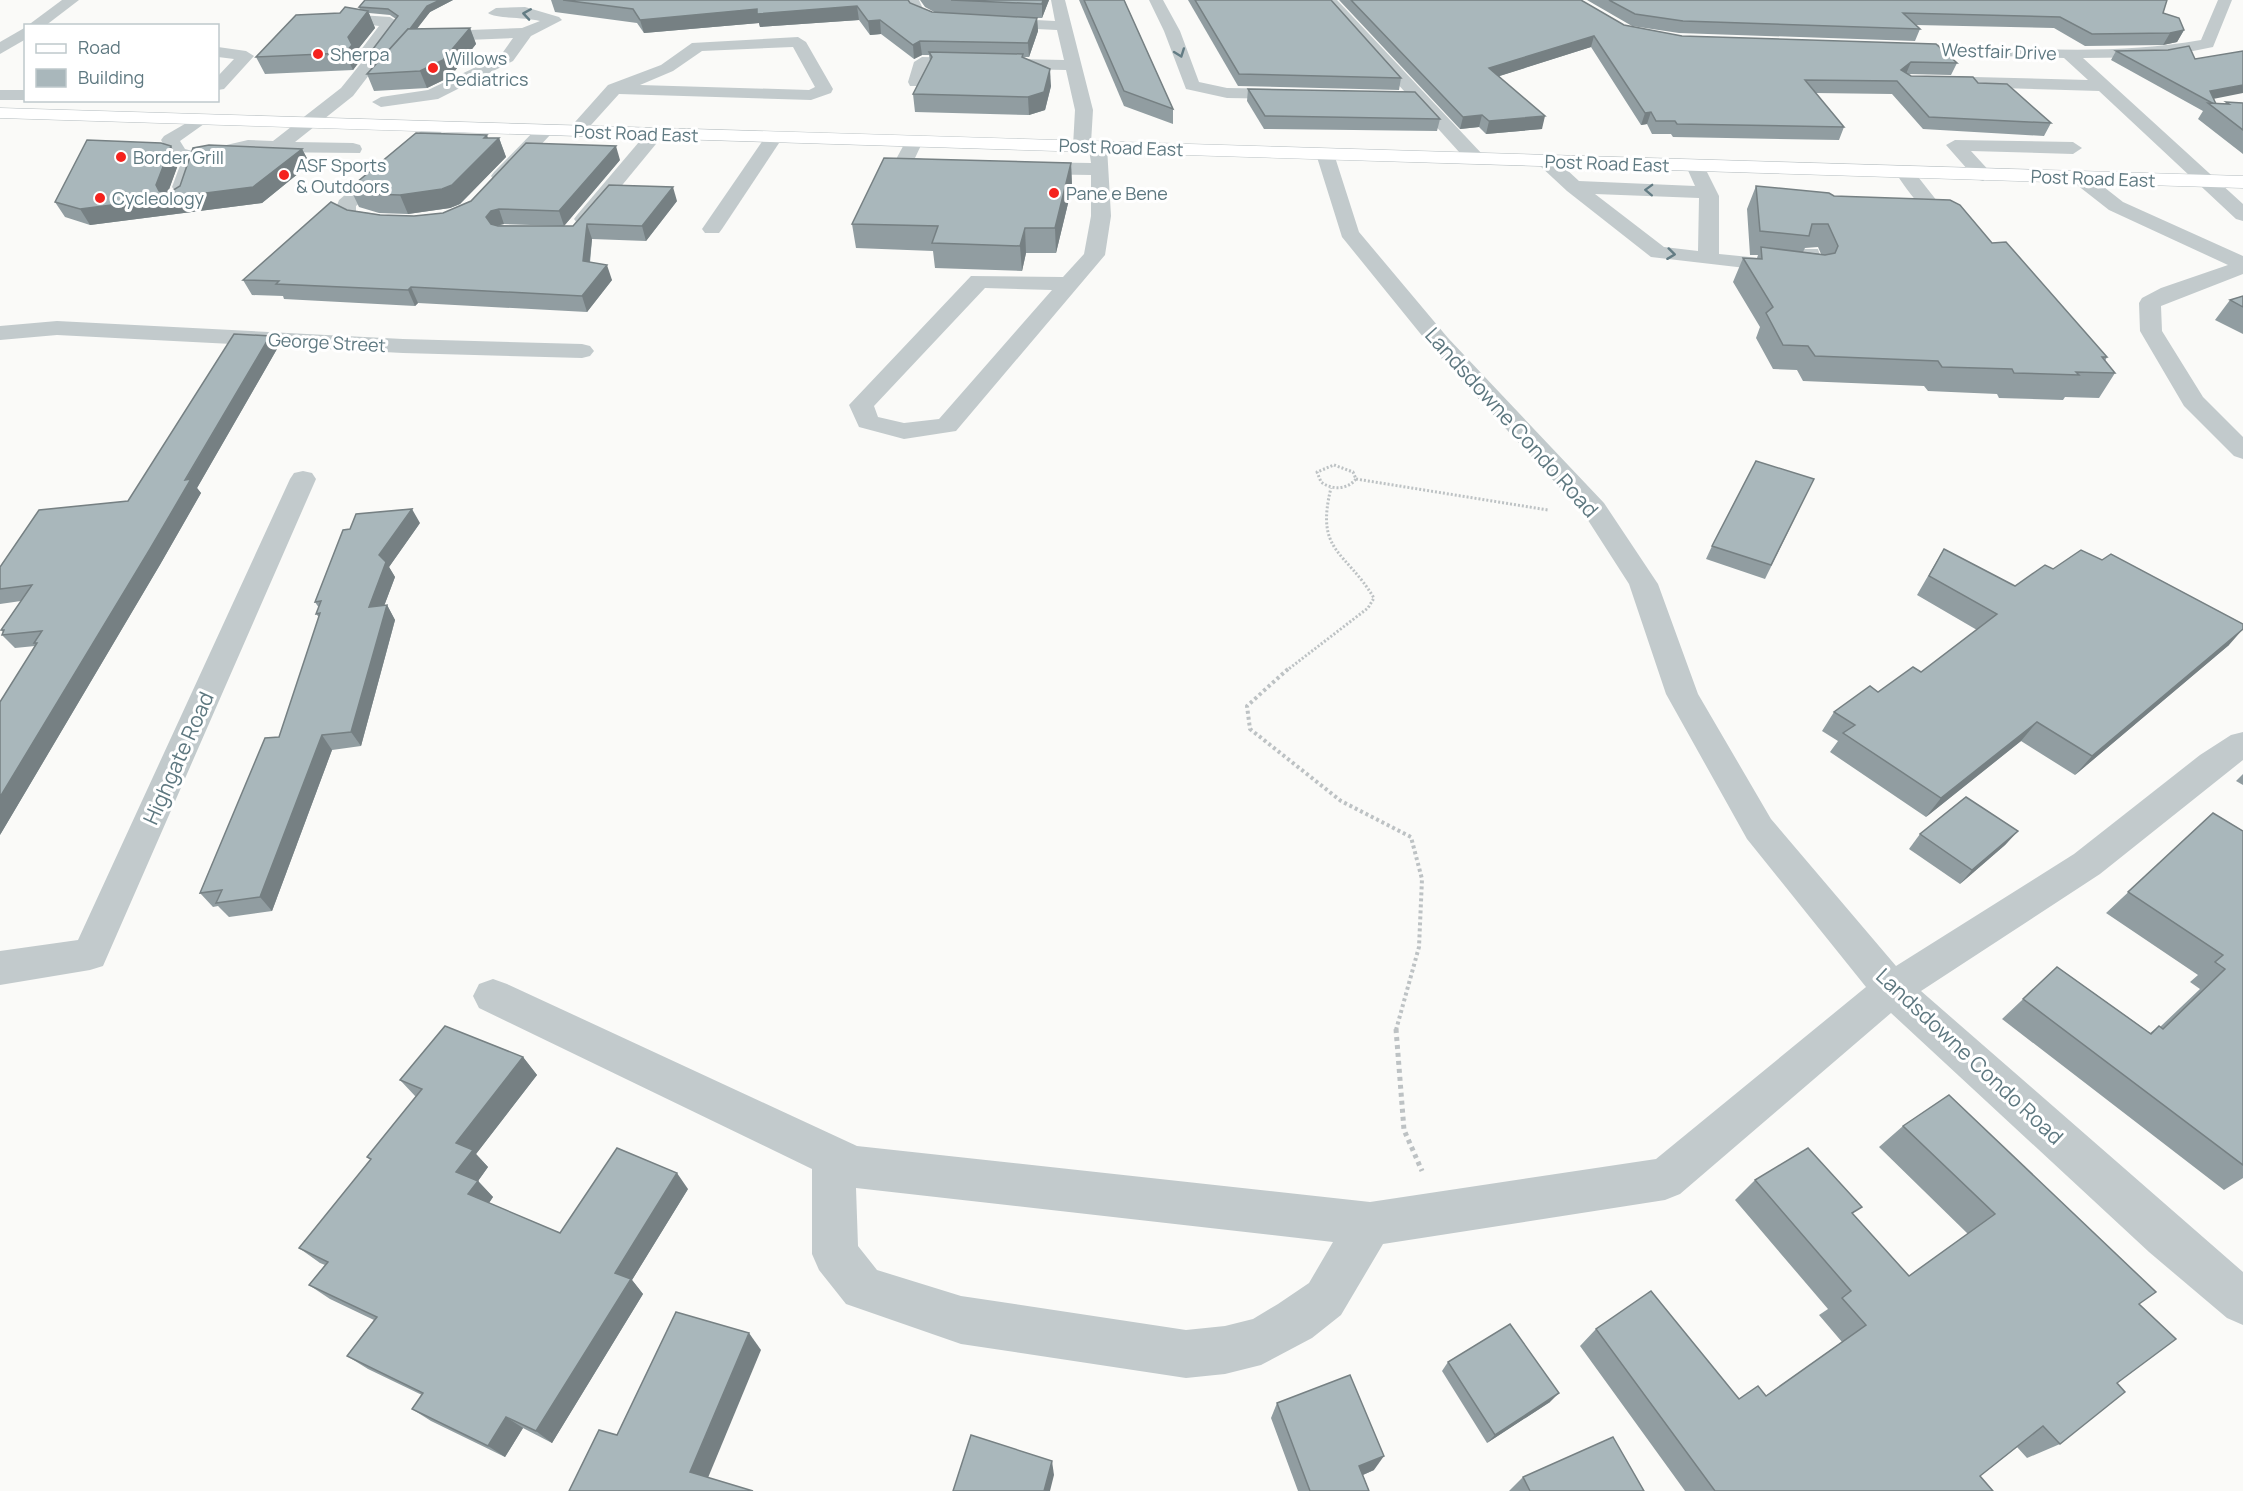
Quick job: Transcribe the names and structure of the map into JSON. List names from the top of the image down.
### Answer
{
  "streets": {
    "main road": ["Post Road East"],
    "street": [
      "Westfair Drive",
      "George Street",
      "Landsdowne Condo Road",
      "Highgate Road"
    ]
  },
  "crossings": [
    ["Westfair Drive", "Post Road East"],
    ["Post Road East", "Landsdowne Condo Road"]
  ],
  "places": [
    "Sherpa",
    "Willows Pediatrics",
    "Border Grill",
    "ASF Sports & Outdoors",
    "Pane e Bene",
    "Cycleology"
  ],
  "legend": ["Road", "Building"]
}
